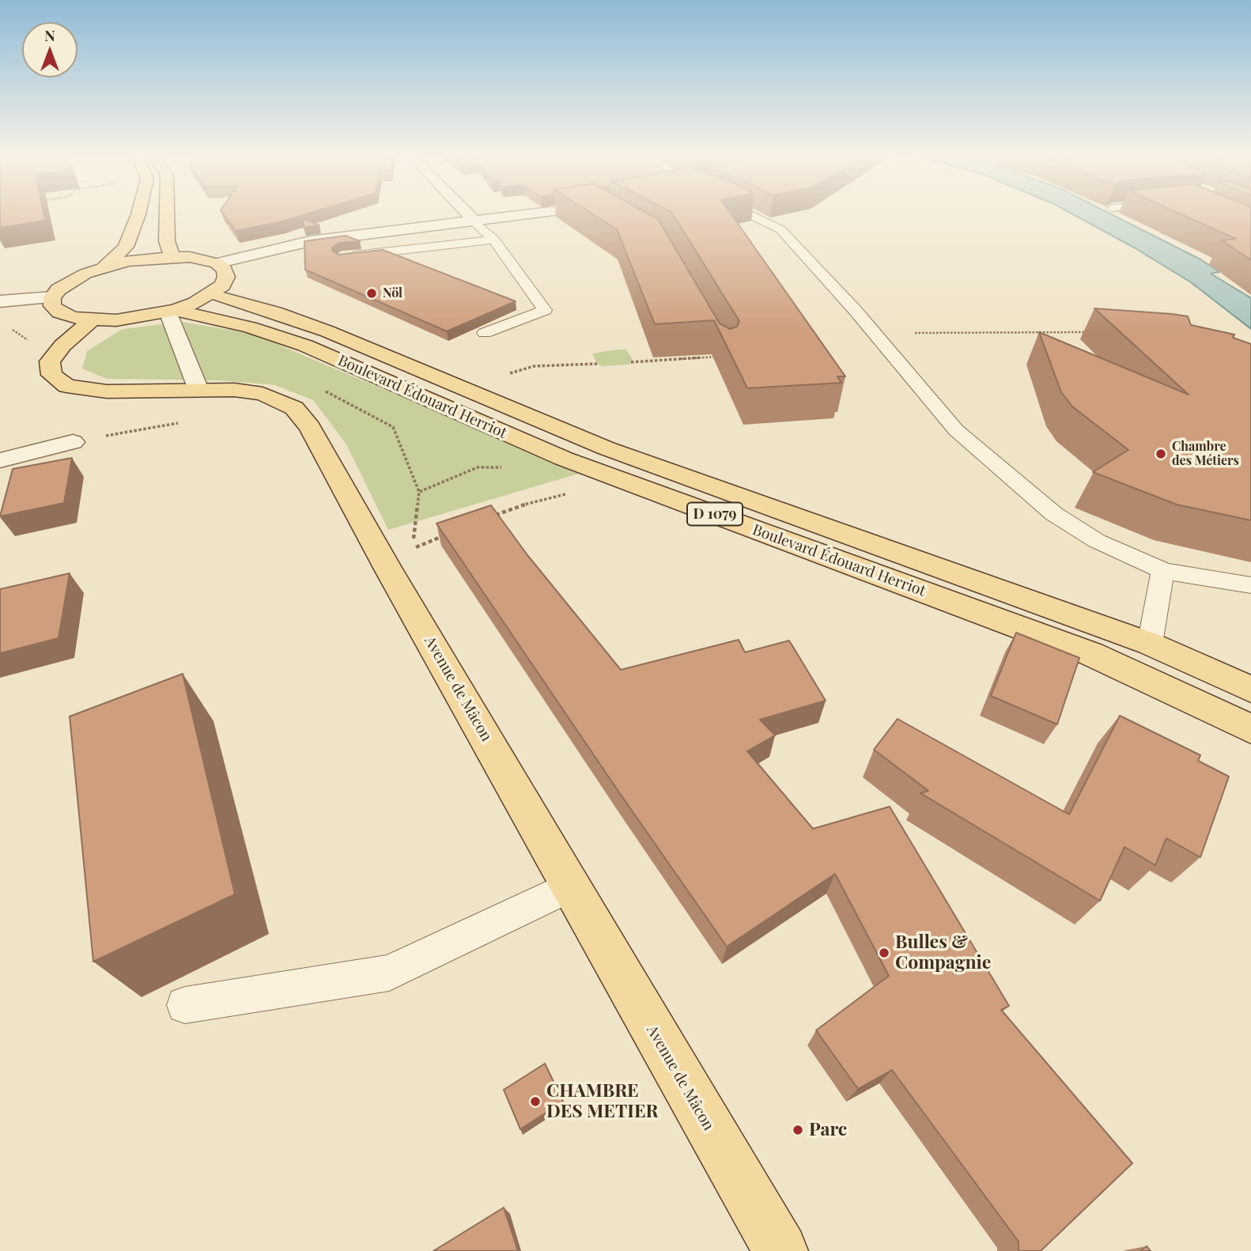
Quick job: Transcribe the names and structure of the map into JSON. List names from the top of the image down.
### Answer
{
  "streets": {
    "main road": ["Boulevard Édouard Herriot", "D 1079", "Avenue de Mâcon"]
  },
  "places": [
    "Nöl",
    "Chambre des Métiers",
    "Bulles & Compagnie",
    "CHAMBRE DES METIER",
    "Parc"
  ],
  "north": "top"
}
